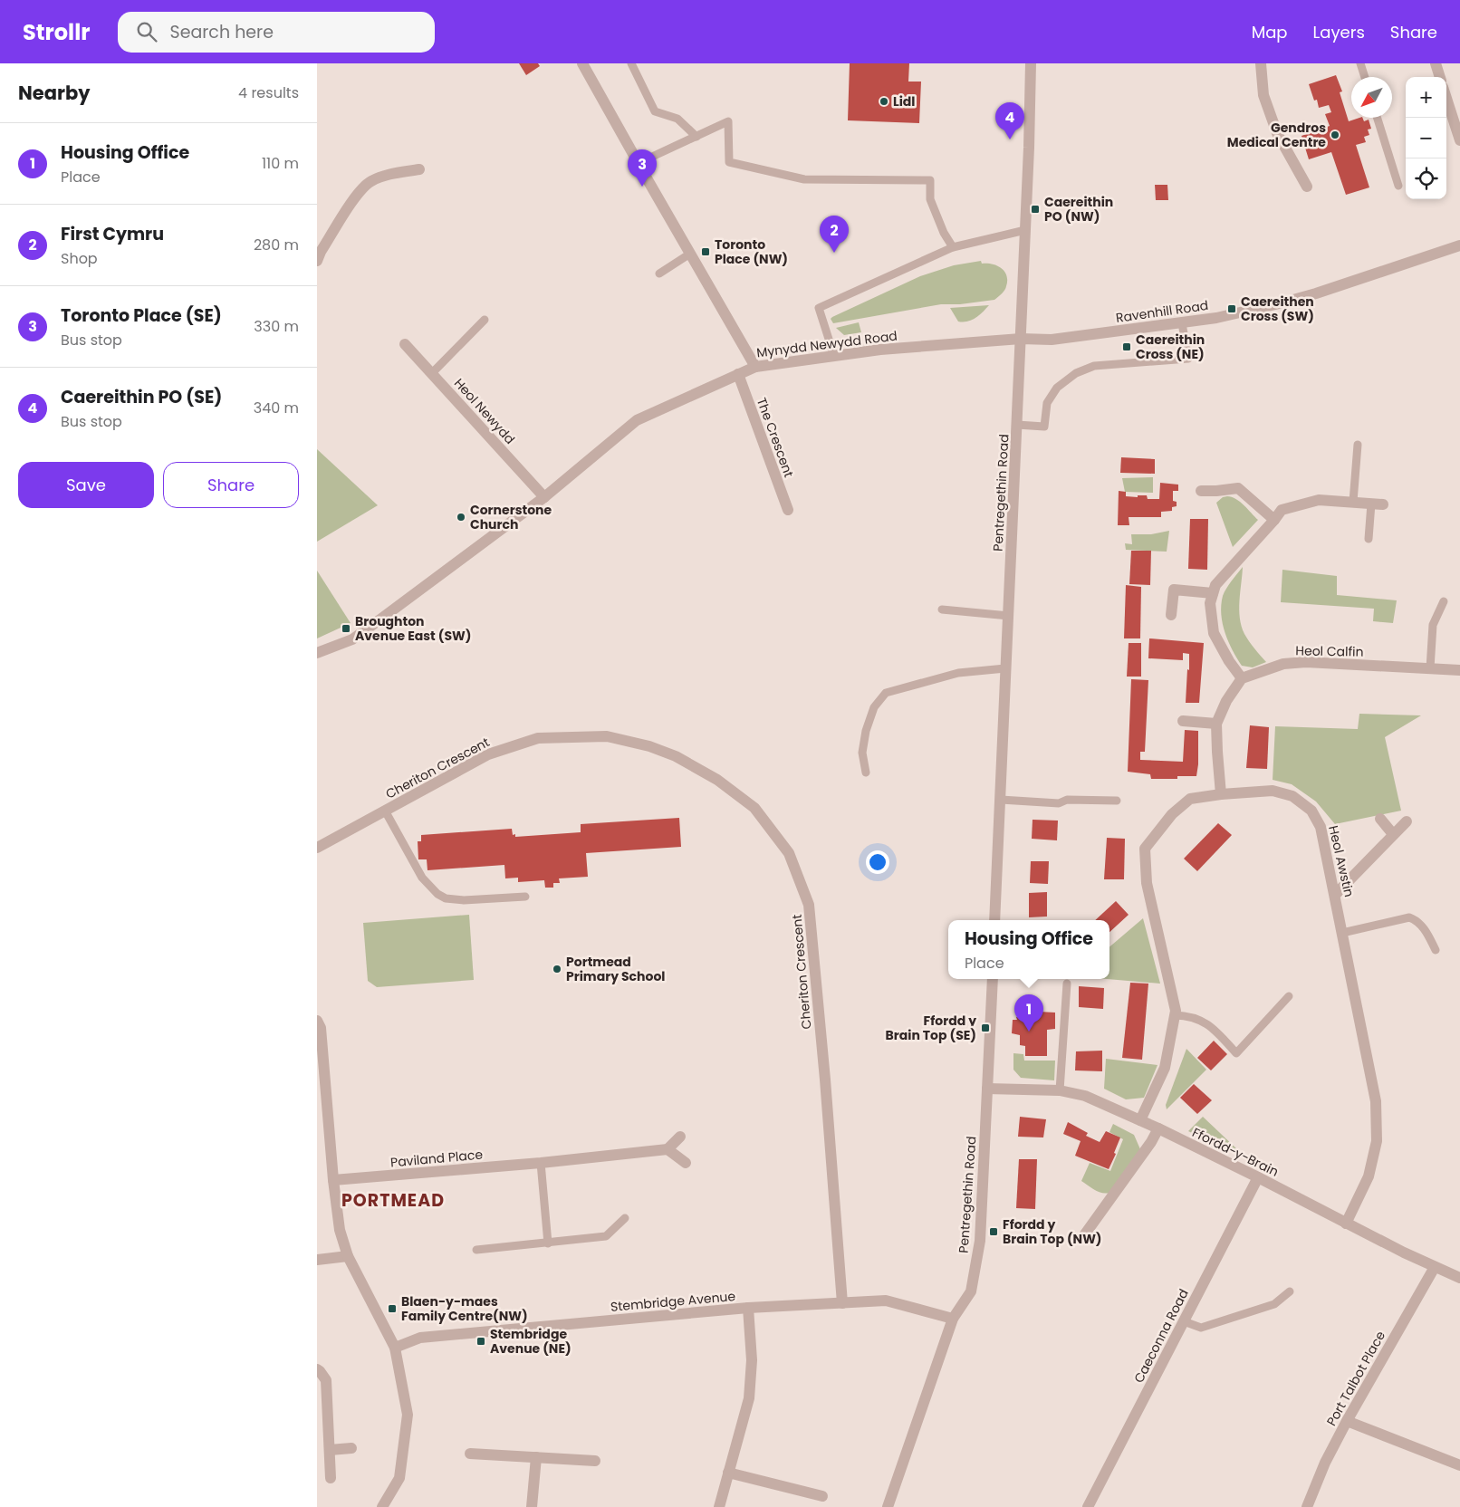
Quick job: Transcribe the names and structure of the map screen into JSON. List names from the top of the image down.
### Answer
{
  "streets": {
    "street": [
      "Ravenhill Road",
      "Mynydd Newydd Road",
      "Heol Newydd",
      "The Crescent",
      "Pentregethin Road",
      "Heol Calfin",
      "Cheriton Crescent",
      "Heol Awstin",
      "Ffordd-y-Brain",
      "Paviland Place",
      "Stembridge Avenue",
      "Caeconna Road",
      "Port Talbot Place"
    ]
  },
  "crossings": [
    ["Ravenhill Road", "Mynydd Newydd Road"],
    ["Ravenhill Road", "Pentregethin Road"],
    ["Mynydd Newydd Road", "Heol Newydd"],
    ["Mynydd Newydd Road", "The Crescent"],
    ["Mynydd Newydd Road", "Pentregethin Road"],
    ["Pentregethin Road", "Ffordd-y-Brain"],
    ["Pentregethin Road", "Stembridge Avenue"],
    ["Cheriton Crescent", "Stembridge Avenue"],
    ["Heol Awstin", "Ffordd-y-Brain"],
    ["Ffordd-y-Brain", "Caeconna Road"],
    ["Ffordd-y-Brain", "Port Talbot Place"]
  ],
  "districts": ["PORTMEAD"],
  "places": {
    "other": [
      "Lidl",
      "Gendros Medical Centre",
      "Cornerstone Church",
      "Portmead Primary School"
    ],
    "transit": [
      "Caereithin PO (NW)",
      "Toronto Place (NW)",
      "Caereithen Cross (SW)",
      "Caereithin Cross (NE)",
      "Broughton Avenue East (SW)",
      "Ffordd y Brain Top (SE)",
      "Ffordd y Brain Top (NW)",
      "Blaen-y-maes Family Centre(NW)",
      "Stembridge Avenue (NE)"
    ]
  },
  "north": "bottom left",
  "page": {
    "header": "Strollr",
    "search": "Search here",
    "nav": ["Map", "Layers", "Share"],
    "heading": ["Nearby", "4 results"],
    "map_buttons": ["+", "−"],
    "pins": [
      "4",
      "3",
      "2",
      "1"
    ],
    "list": [
      {
        "mark": "1",
        "name": "Housing Office",
        "note": "Place",
        "value": "110 m"
      },
      {
        "mark": "2",
        "name": "First Cymru",
        "note": "Shop",
        "value": "280 m"
      },
      {
        "mark": "3",
        "name": "Toronto Place (SE)",
        "note": "Bus stop",
        "value": "330 m"
      },
      {
        "mark": "4",
        "name": "Caereithin PO (SE)",
        "note": "Bus stop",
        "value": "340 m"
      }
    ],
    "buttons": ["Save", "Share"],
    "popup": ["Housing Office", "Place"]
  }
}
